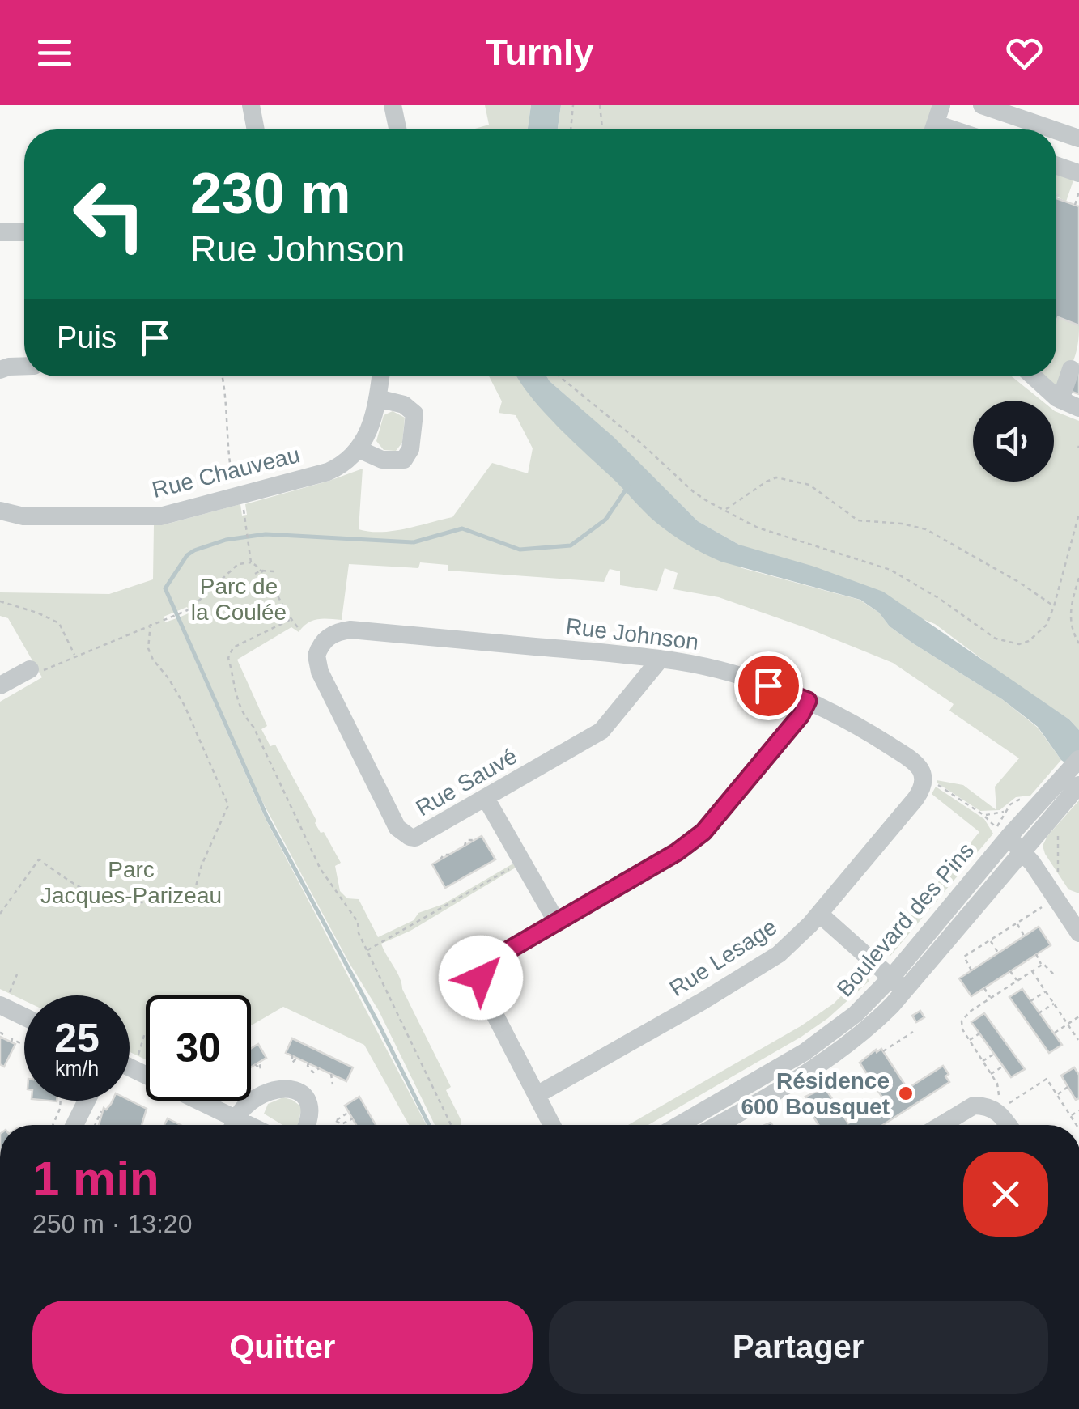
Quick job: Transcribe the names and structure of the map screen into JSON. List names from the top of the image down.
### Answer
{
  "streets": {
    "street": [
      "Rue Chauveau",
      "Rue Johnson",
      "Rue Sauvé",
      "Boulevard des Pins",
      "Rue Lesage"
    ]
  },
  "crossings": [
    ["Rue Johnson", "Rue Sauvé"],
    ["Rue Johnson", "Rue Lesage"]
  ],
  "parks": ["Parc de la Coulée", "Parc Jacques-Parizeau"],
  "places": ["Résidence 600 Bousquet"],
  "page": {
    "header": "Turnly",
    "turn": ["230 m", "Rue Johnson"],
    "then": "Puis",
    "speed": "25 km/h",
    "limit": "30",
    "heading": ["1 min", "250 m · 13:20"],
    "buttons": ["Quitter", "Partager"]
  }
}
